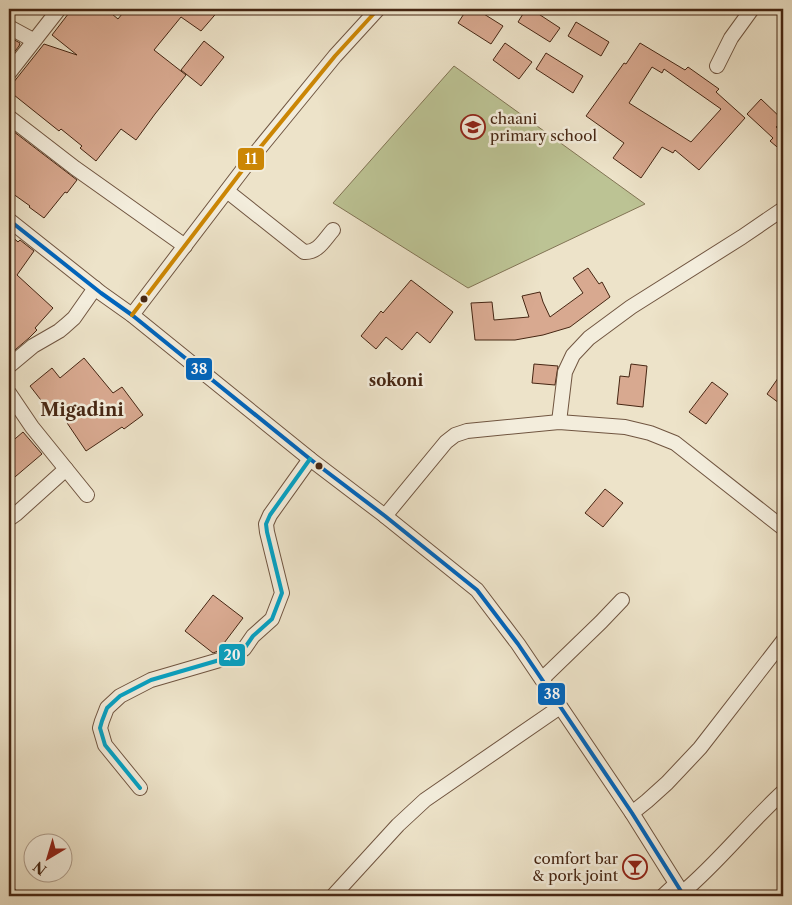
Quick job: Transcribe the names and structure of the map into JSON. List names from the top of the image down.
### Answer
{
  "districts": ["sokoni", "Migadini"],
  "places": {
    "school or university": ["chaani primary school"],
    "bar": ["comfort bar & pork joint"]
  },
  "lines": ["transit line 11", "transit line 38", "transit line 20"],
  "north": "bottom left"
}
